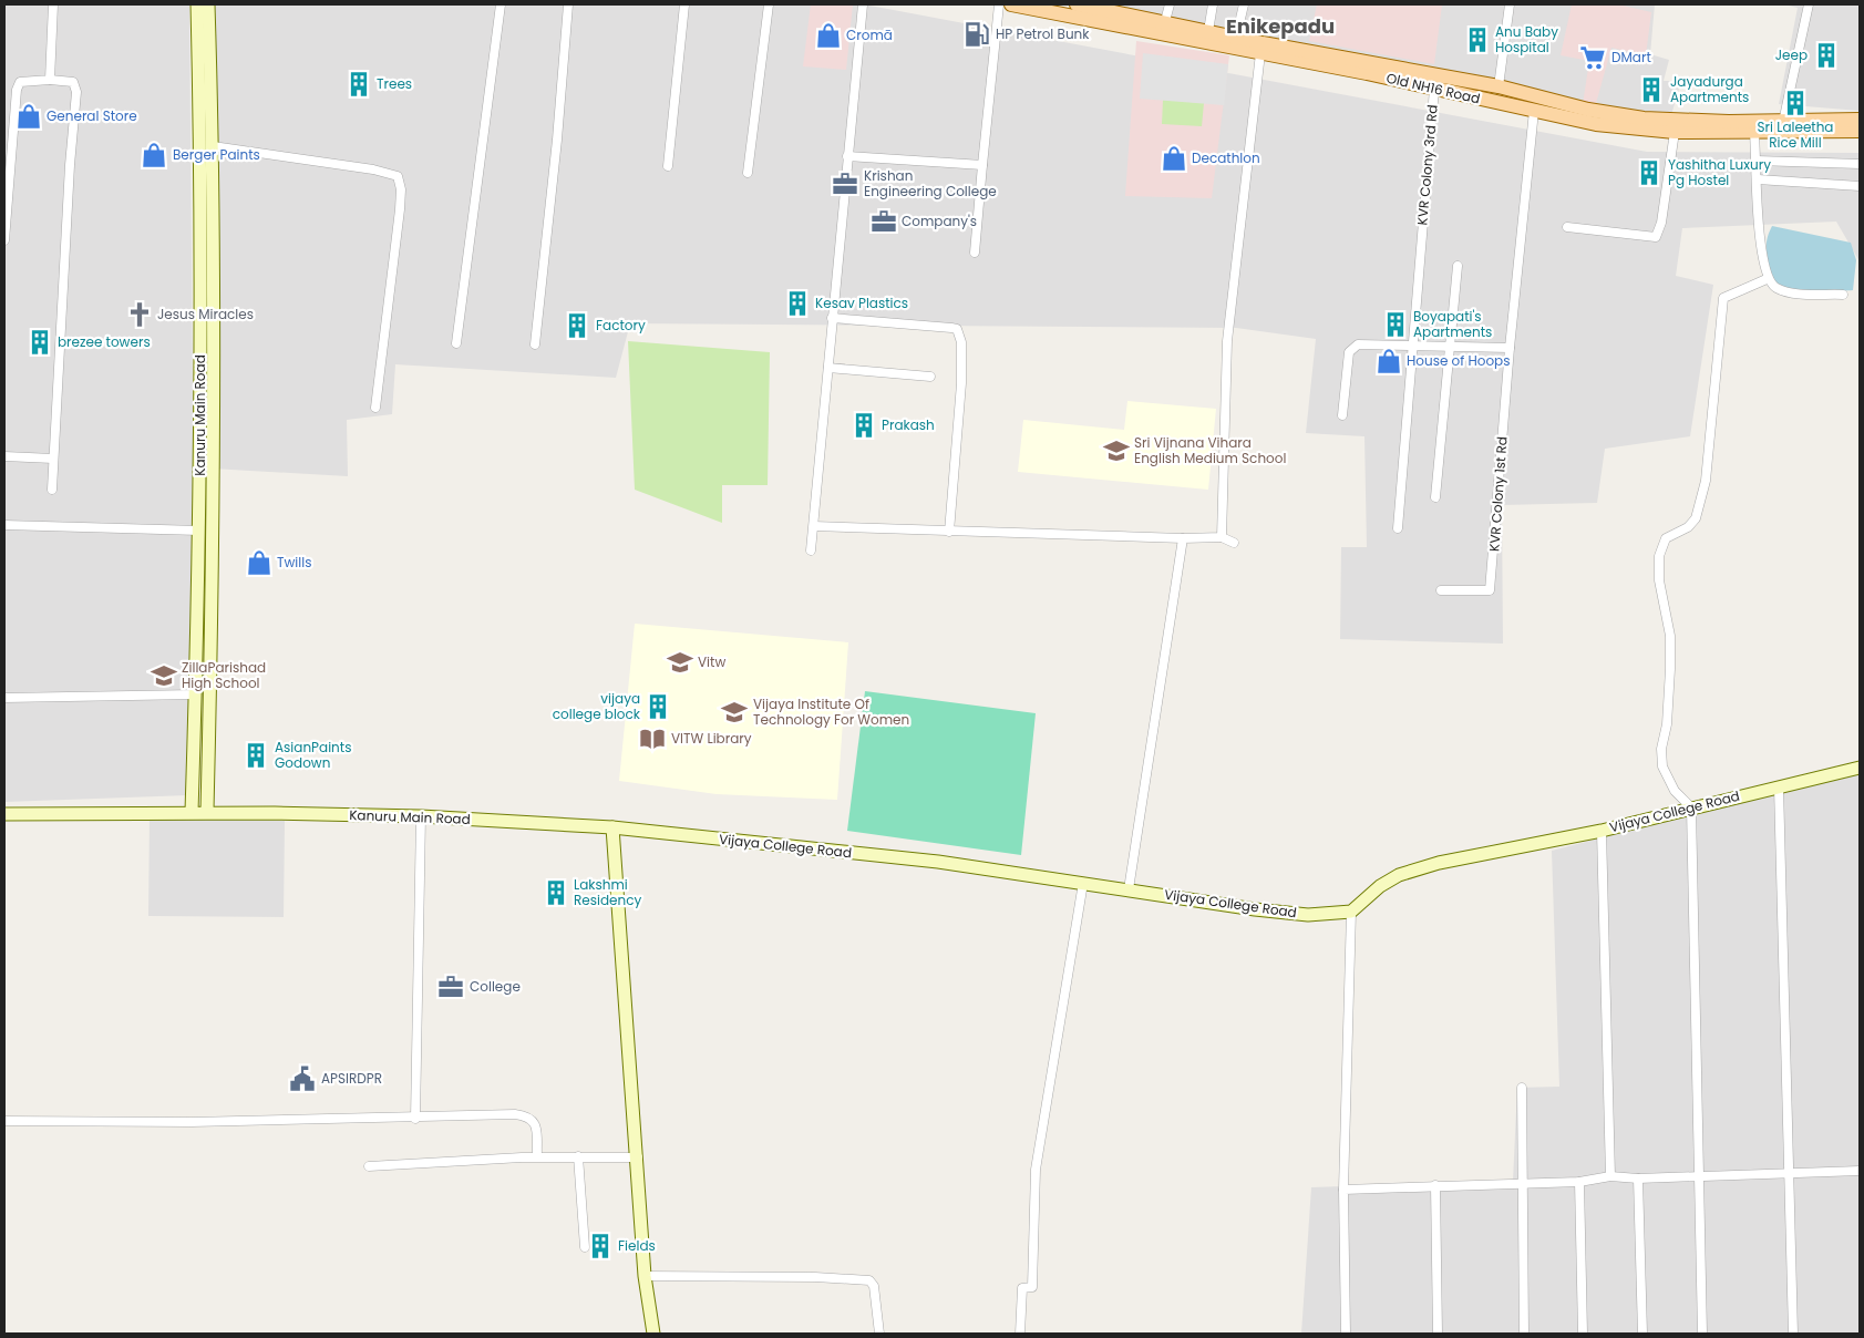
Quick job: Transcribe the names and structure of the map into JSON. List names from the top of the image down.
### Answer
{
  "streets": {
    "main road": ["Old NH16 Road", "Kanuru Main Road", "Vijaya College Road"],
    "street": ["KVR Colony 3rd Rd", "KVR Colony 1st Rd"]
  },
  "crossings": [
    ["Old NH16 Road", "KVR Colony 3rd Rd"],
    ["Kanuru Main Road", "Vijaya College Road"]
  ],
  "districts": ["Enikepadu"],
  "places": {
    "fuel station": ["HP Petrol Bunk"],
    "shop": [
      "Cromā",
      "General Store",
      "Berger Paints",
      "Decathlon",
      "House of Hoops",
      "Twills"
    ],
    "building": [
      "Anu Baby Hospital",
      "Jeep",
      "Trees",
      "Jayadurga Apartments",
      "Sri Laleetha Rice Mill",
      "Yashitha Luxury Pg Hostel",
      "Kesav Plastics",
      "Boyapati's Apartments",
      "Factory",
      "brezee towers",
      "Prakash",
      "vijaya college block",
      "AsianPaints Godown",
      "Lakshmi Residency",
      "Fields"
    ],
    "supermarket": ["DMart"],
    "office": ["Krishan Engineering College", "Company's", "College"],
    "church": ["Jesus Miracles"],
    "school or university": [
      "Sri Vijnana Vihara English Medium School",
      "Vitw",
      "ZillaParishad High School",
      "Vijaya Institute Of Technology For Women"
    ],
    "library": ["VITW Library"],
    "public building": ["APSIRDPR"]
  }
}
